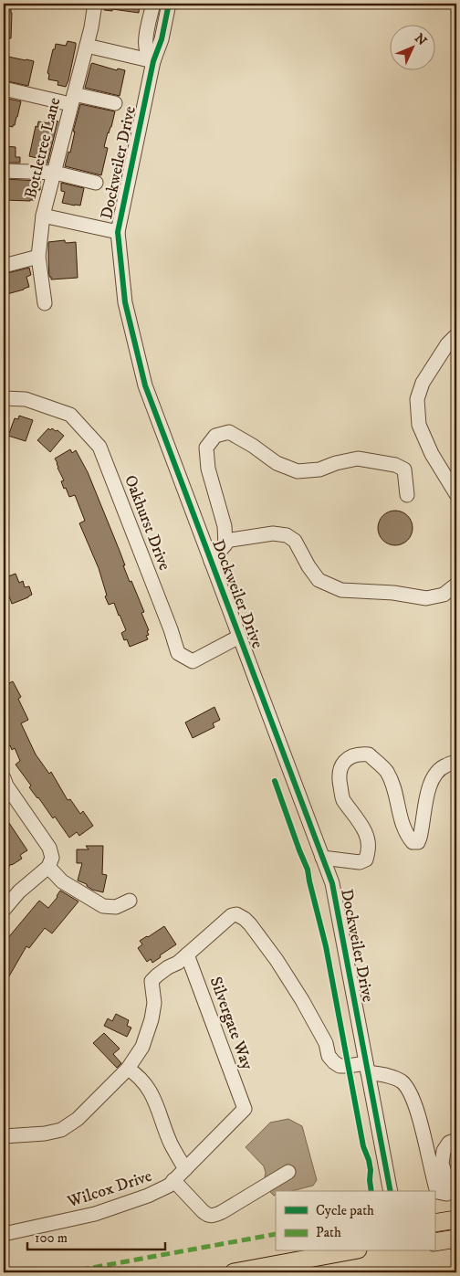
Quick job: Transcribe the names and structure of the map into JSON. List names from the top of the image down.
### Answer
{
  "streets": {
    "street": [
      "Bottletree Lane",
      "Dockweiler Drive",
      "Oakhurst Drive",
      "Silvergate Way",
      "Wilcox Drive"
    ]
  },
  "crossings": [
    ["Dockweiler Drive", "Oakhurst Drive"],
    ["Silvergate Way", "Wilcox Drive"]
  ],
  "legend": ["Cycle path", "Path"],
  "scale_bar": "100 m",
  "north": "top right"
}
